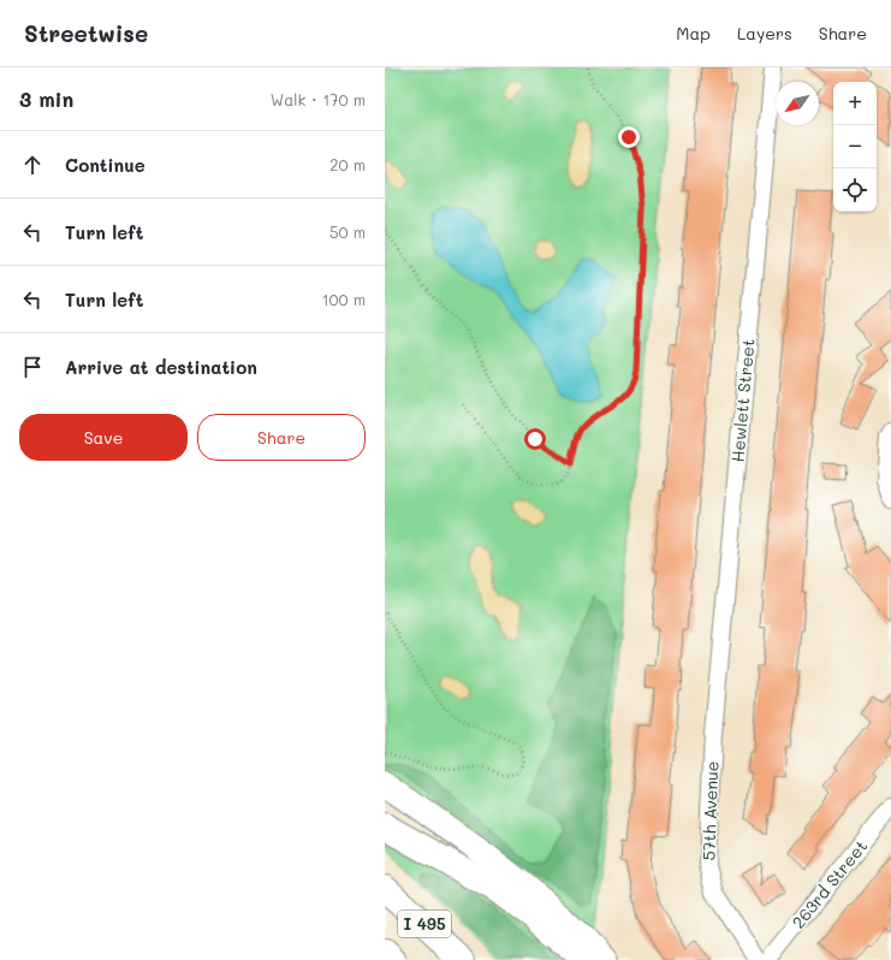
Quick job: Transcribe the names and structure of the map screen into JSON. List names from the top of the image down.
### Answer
{
  "streets": {
    "highway": ["I 495"],
    "street": ["Hewlett Street", "57th Avenue", "263rd Street"]
  },
  "crossings": [
    ["Hewlett Street", "57th Avenue"]
  ],
  "north": "bottom left",
  "page": {
    "header": "Streetwise",
    "nav": ["Map", "Layers", "Share"],
    "heading": ["3 min", "Walk · 170 m"],
    "map_buttons": ["+", "−"],
    "list": [
      ["Continue", "20 m"],
      ["Turn left", "50 m"],
      ["Turn left", "100 m"],
      "Arrive at destination"
    ],
    "buttons": ["Save", "Share"]
  }
}
